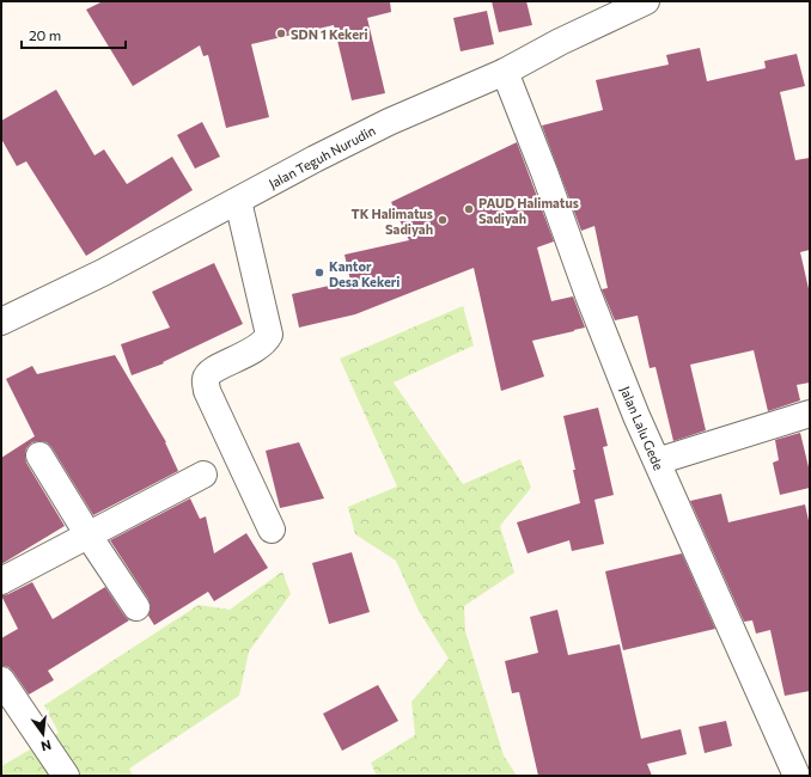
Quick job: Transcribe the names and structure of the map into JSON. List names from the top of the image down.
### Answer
{
  "streets": {
    "street": ["Jalan Teguh Nurudin", "Jalan Lalu Gede"]
  },
  "crossings": [
    ["Jalan Teguh Nurudin", "Jalan Lalu Gede"]
  ],
  "places": [
    "SDN 1 Kekeri",
    "PAUD Halimatus Sadiyah",
    "TK Halimatus Sadiyah",
    "Kantor Desa Kekeri"
  ],
  "scale_bar": "20 m",
  "north": "bottom"
}
